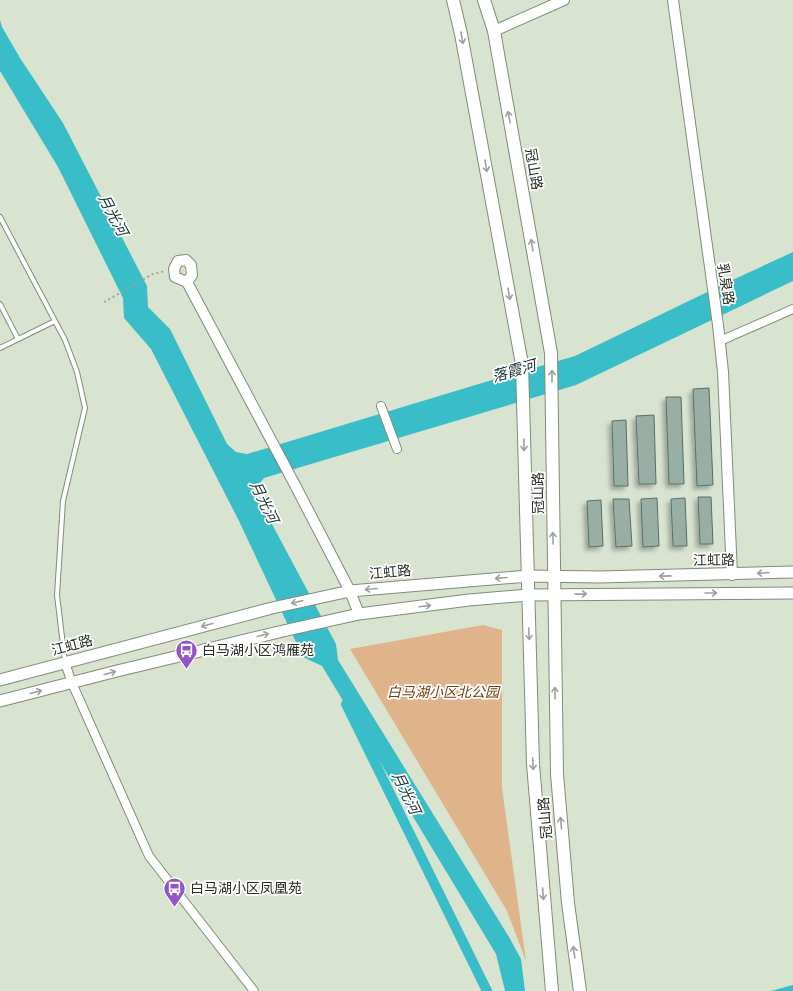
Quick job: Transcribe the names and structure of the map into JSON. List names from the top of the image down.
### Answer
{
  "streets": {
    "main road": ["冠山路", "江虹路"],
    "street": ["乳泉路"]
  },
  "crossings": [
    ["冠山路", "江虹路"],
    ["乳泉路", "江虹路"]
  ],
  "water": ["月光河", "落霞河"],
  "parks": ["白马湖小区北公园"],
  "places": {
    "bus stop": ["白马湖小区鸿雁苑", "白马湖小区凤凰苑"]
  }
}
